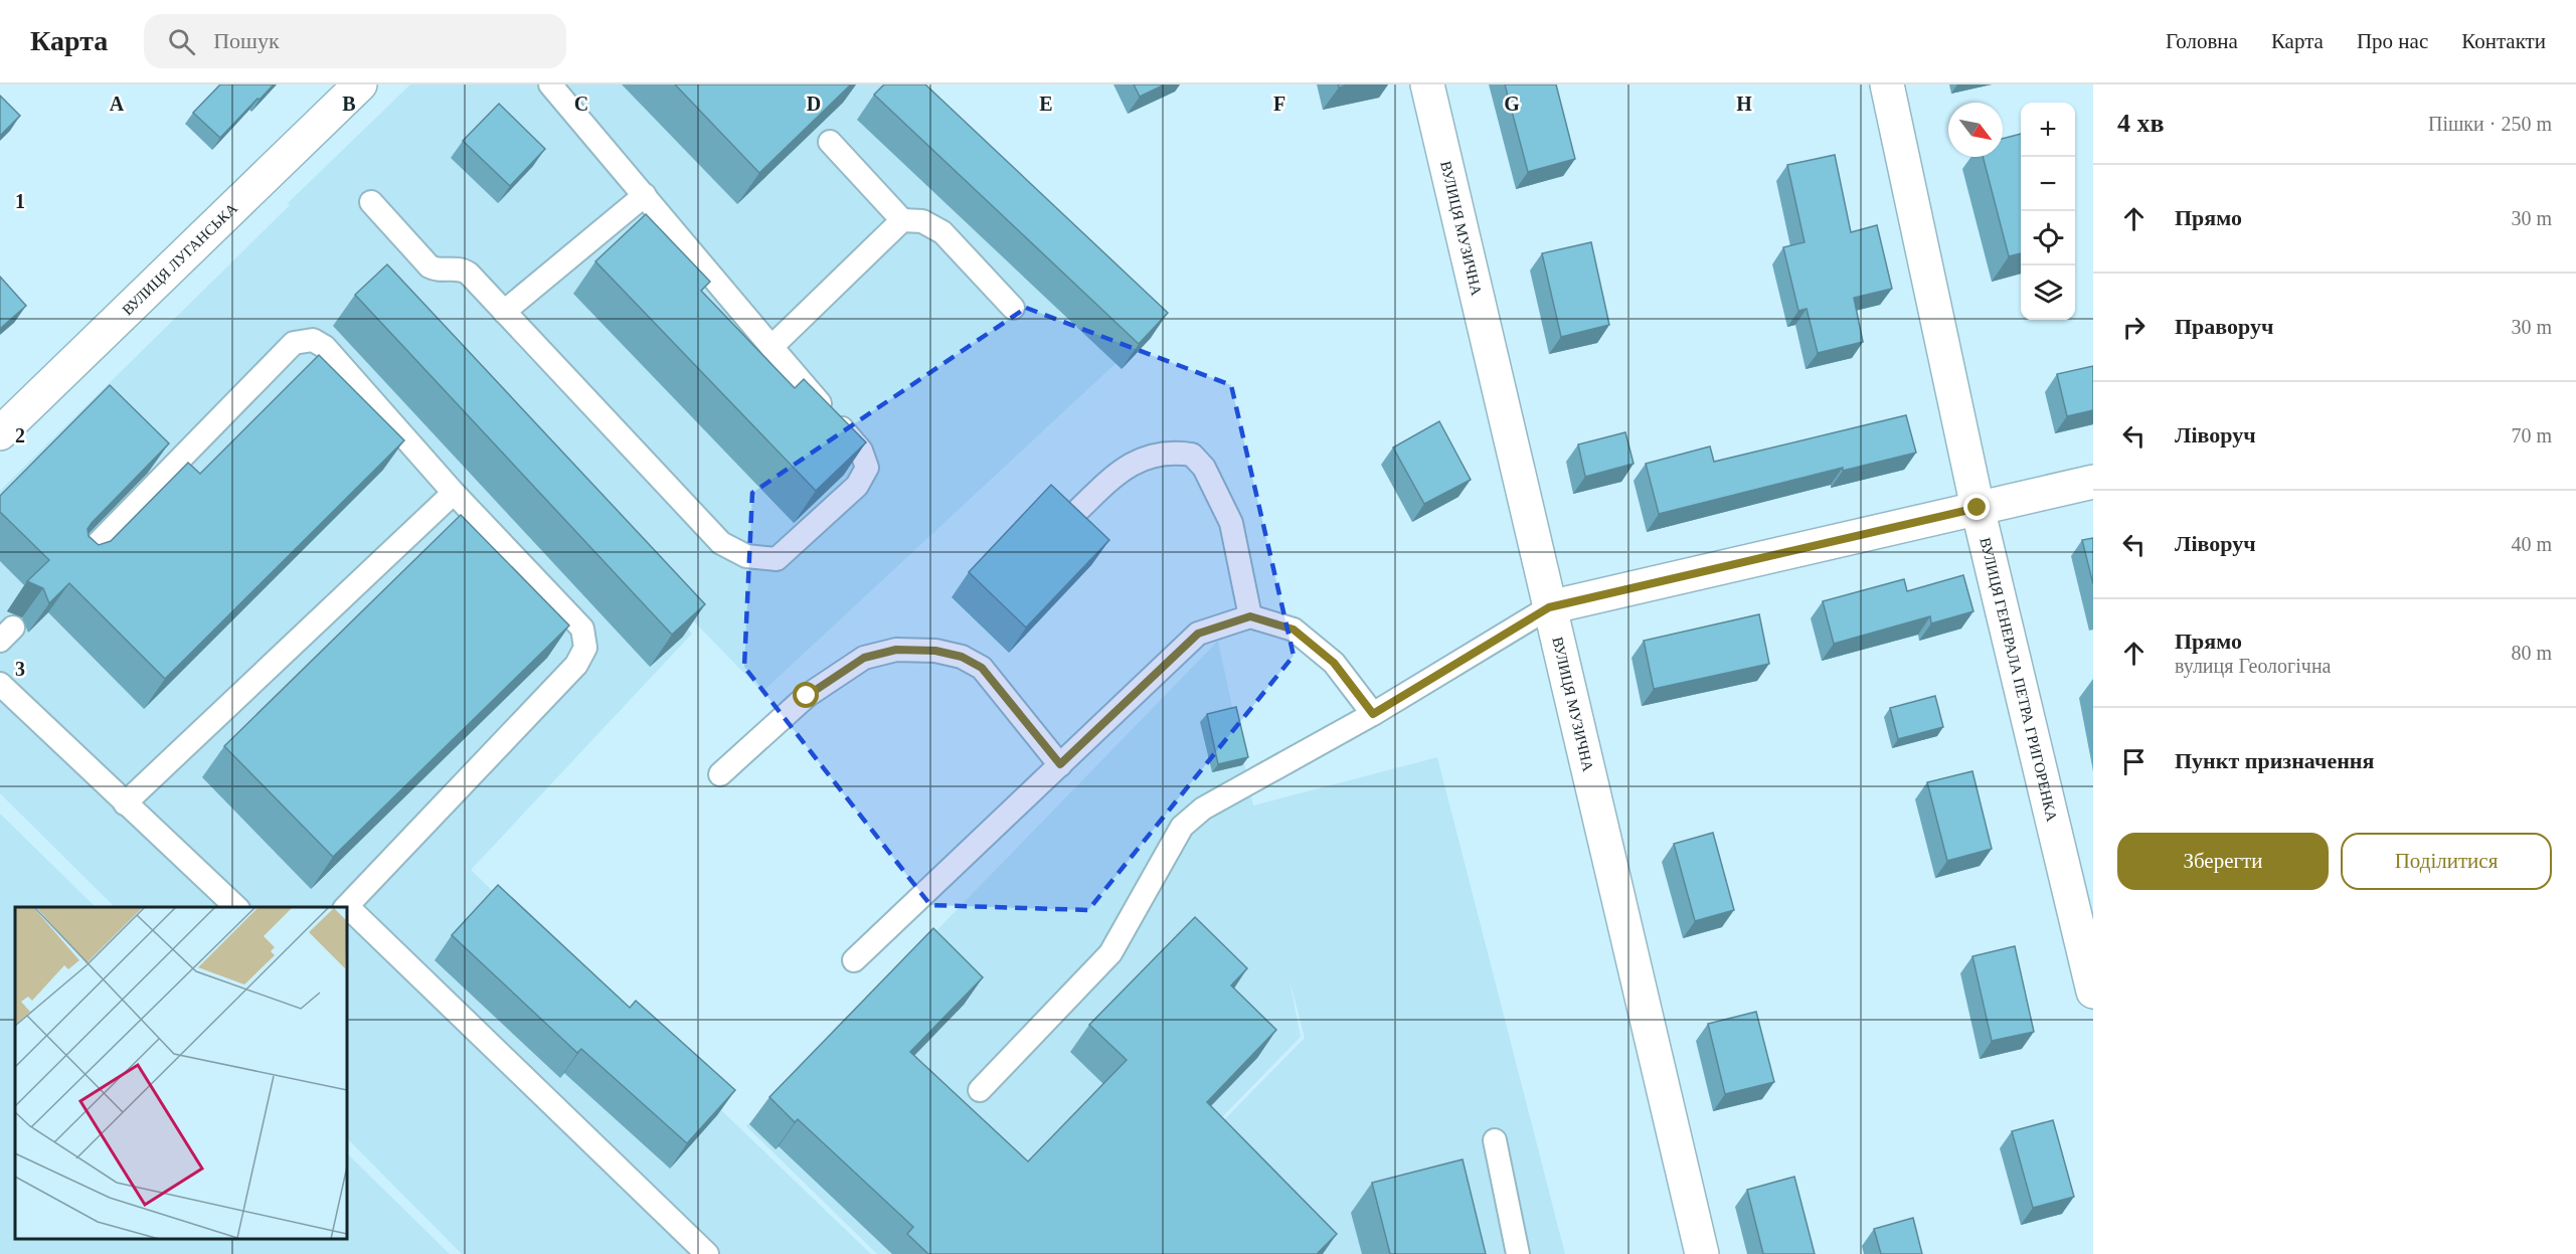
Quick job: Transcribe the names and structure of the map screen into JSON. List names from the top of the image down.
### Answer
{
  "streets": {
    "street": ["ВУЛИЦЯ МУЗИЧНА", "ВУЛИЦЯ ЛУГАНСЬКА", "ВУЛИЦЯ ГЕНЕРАЛА ПЕТРА ГРИГОРЕНКА"]
  },
  "north": "bottom right",
  "page": {
    "header": "Карта",
    "search": "Пошук",
    "nav": [
      "Головна",
      "Карта",
      "Про нас",
      "Контакти"
    ],
    "heading": ["4 хв", "Пішки · 250 m"],
    "map_buttons": ["+", "−"],
    "list": [
      ["Прямо", "30 m"],
      ["Праворуч", "30 m"],
      ["Ліворуч", "70 m"],
      ["Ліворуч", "40 m"],
      ["Прямо", "вулиця Геологічна", "80 m"],
      "Пункт призначення"
    ],
    "buttons": ["Зберегти", "Поділитися"]
  },
  "grid": {
    "columns": [
      "A",
      "B",
      "C",
      "D",
      "E",
      "F",
      "G",
      "H"
    ],
    "rows": ["1", "2", "3"]
  }
}
